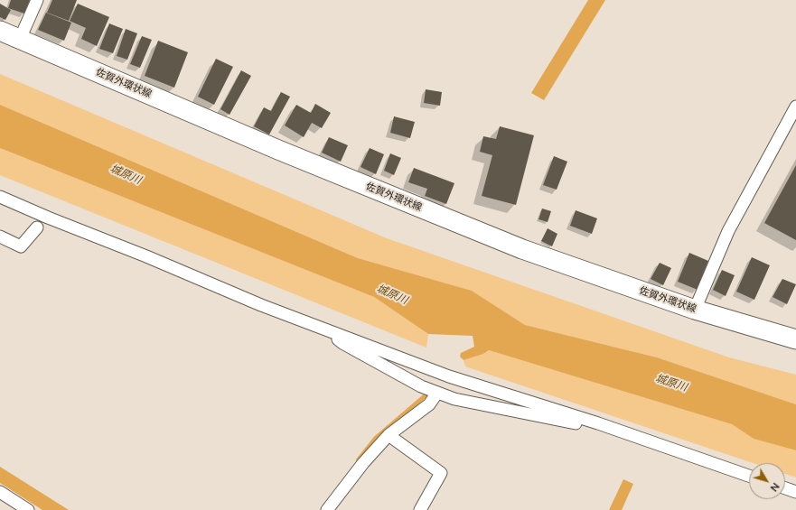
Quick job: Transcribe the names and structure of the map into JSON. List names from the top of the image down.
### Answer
{
  "streets": {
    "main road": ["佐賀外環状線"]
  },
  "water": ["城原川"],
  "north": "bottom right"
}
